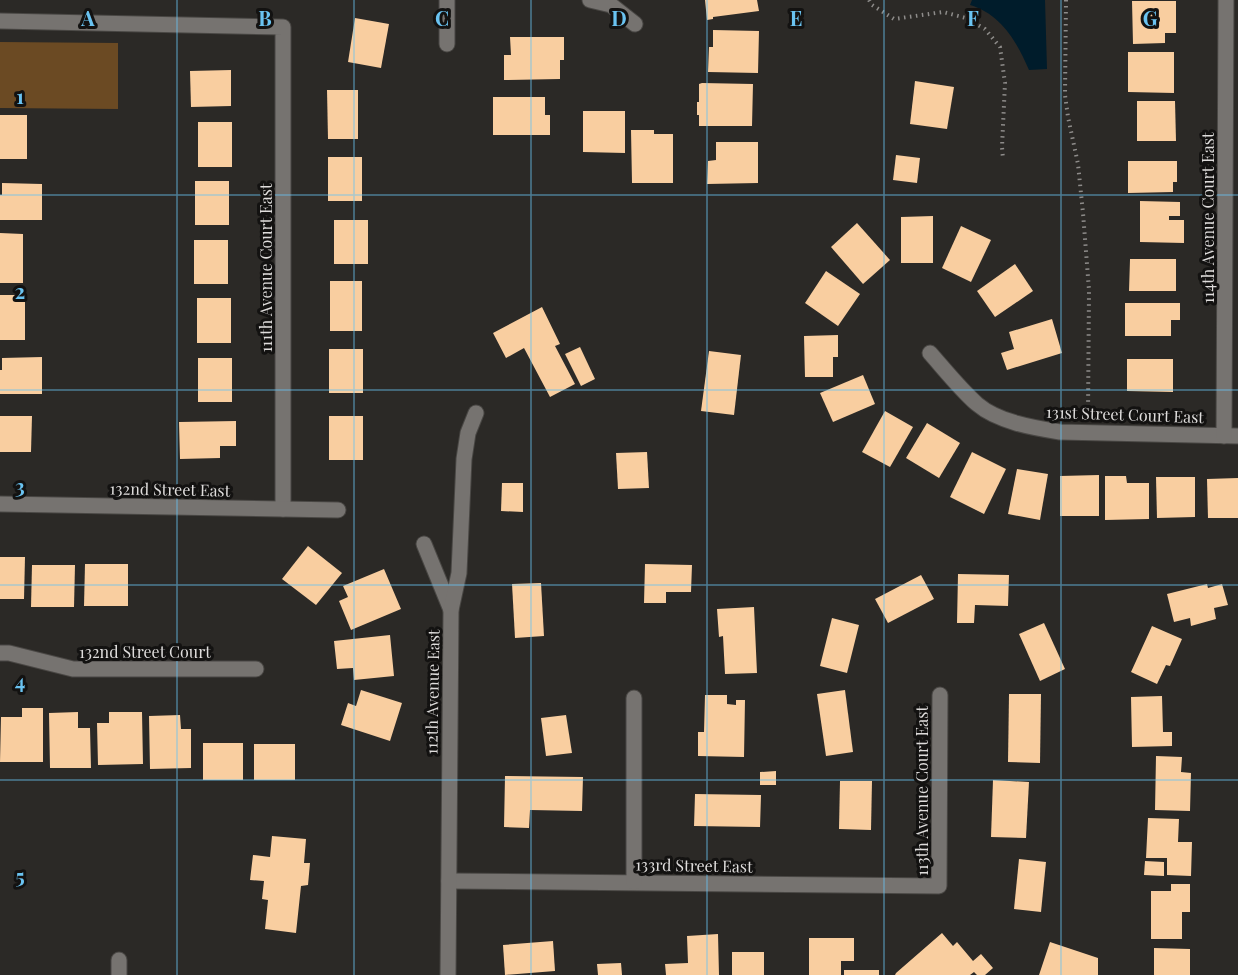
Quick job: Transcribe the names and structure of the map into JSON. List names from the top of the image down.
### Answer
{
  "streets": {
    "street": [
      "114th Avenue Court East",
      "111th Avenue Court East",
      "131st Street Court East",
      "132nd Street East",
      "132nd Street Court",
      "112th Avenue East",
      "113th Avenue Court East",
      "133rd Street East"
    ]
  },
  "crossings": [
    ["114th Avenue Court East", "131st Street Court East"],
    ["111th Avenue Court East", "132nd Street East"],
    ["112th Avenue East", "133rd Street East"],
    ["113th Avenue Court East", "133rd Street East"]
  ],
  "grid": {
    "columns": [
      "A",
      "B",
      "C",
      "D",
      "E",
      "F",
      "G"
    ],
    "rows": [
      "1",
      "2",
      "3",
      "4",
      "5"
    ]
  }
}
